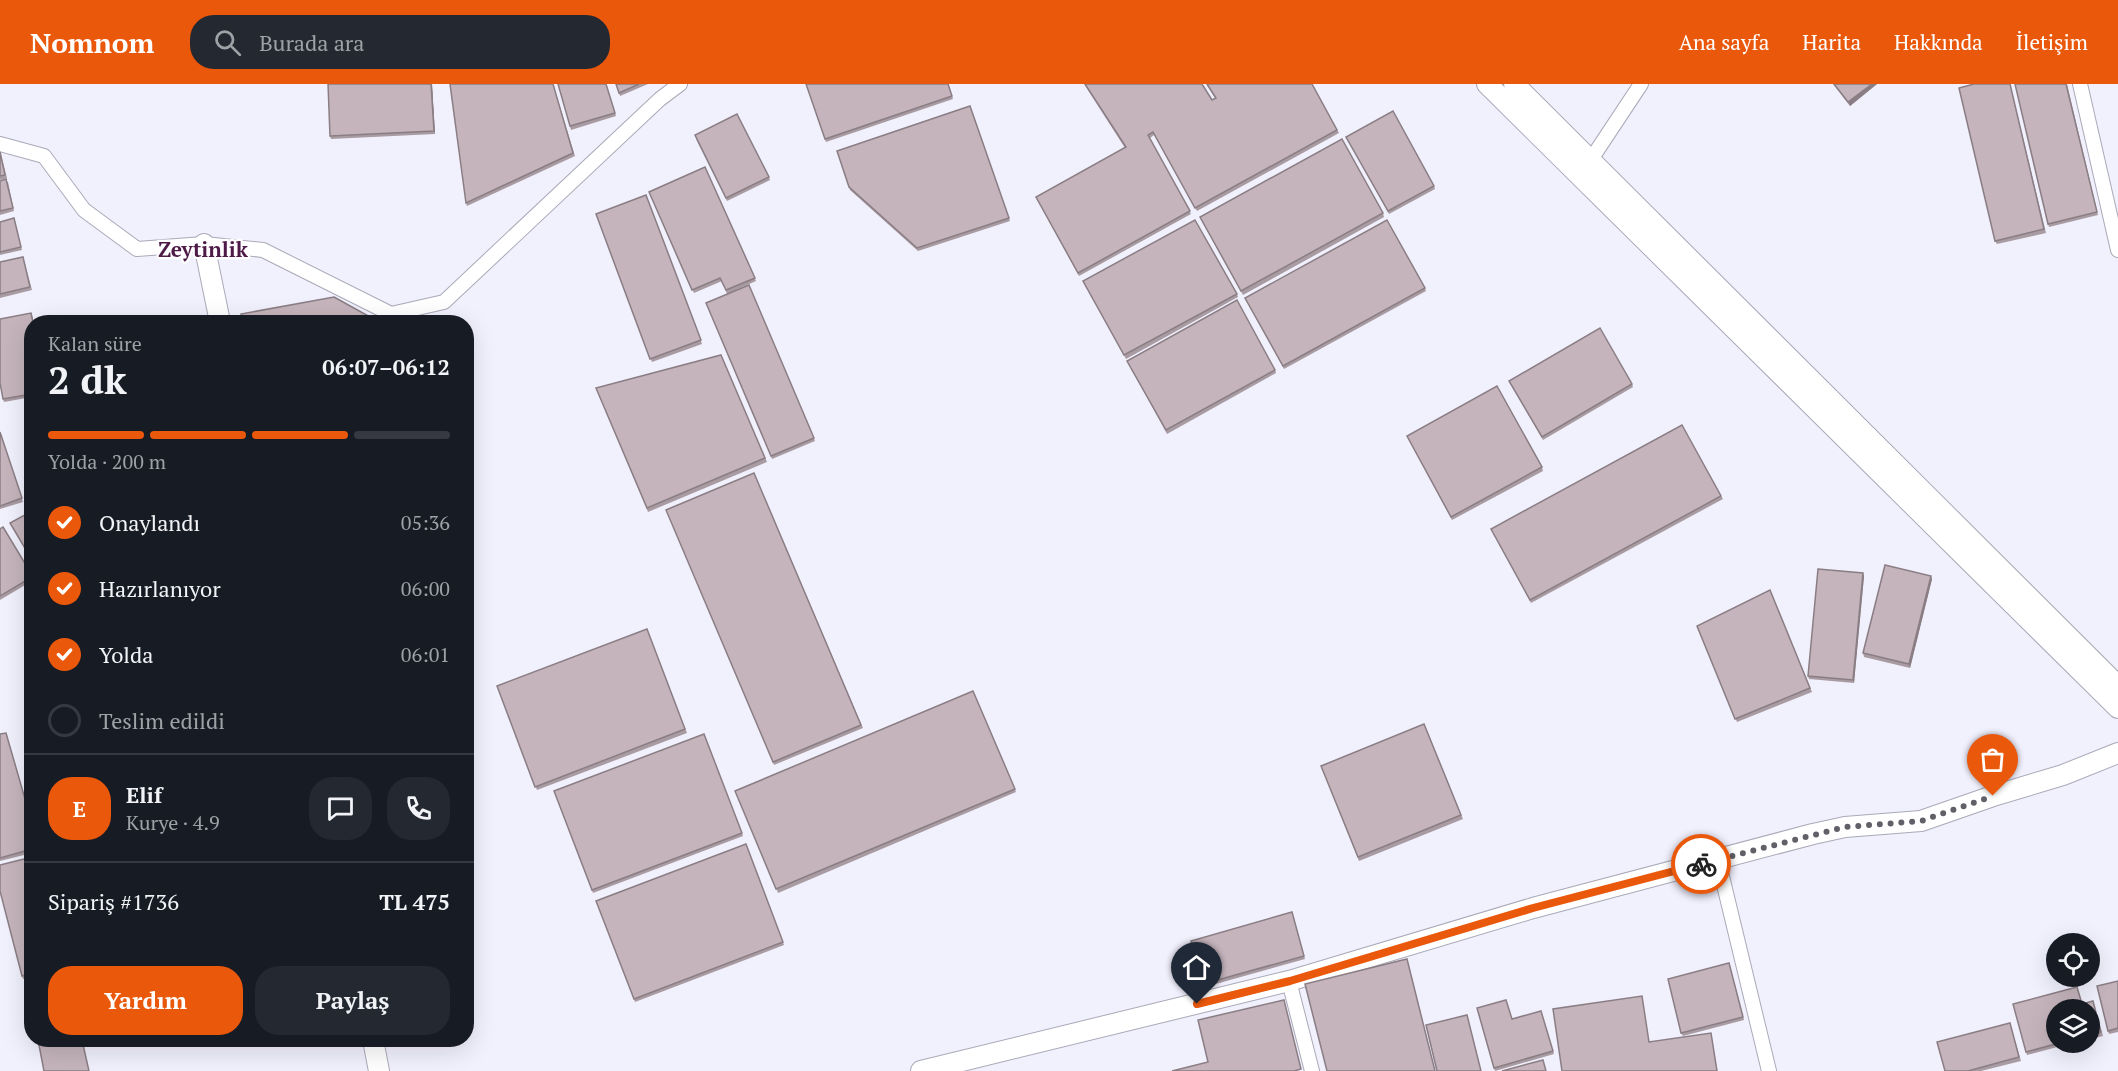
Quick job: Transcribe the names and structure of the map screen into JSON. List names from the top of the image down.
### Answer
{
  "districts": ["Zeytinlik"],
  "page": {
    "header": "Nomnom",
    "search": "Burada ara",
    "nav": [
      "Ana sayfa",
      "Harita",
      "Hakkında",
      "İletişim"
    ],
    "heading": ["2 dk", "Kalan süre", "06:07–06:12"],
    "panel": [
      "Elif",
      "Kurye · 4.9",
      "Sipariş #1736",
      "TL 475"
    ],
    "bar": "Yolda · 200 m",
    "list": [
      ["Onaylandı", "05:36"],
      ["Hazırlanıyor", "06:00"],
      ["Yolda", "06:01"],
      "Teslim edildi"
    ],
    "round": "E",
    "buttons": ["Yardım", "Paylaş"]
  }
}
